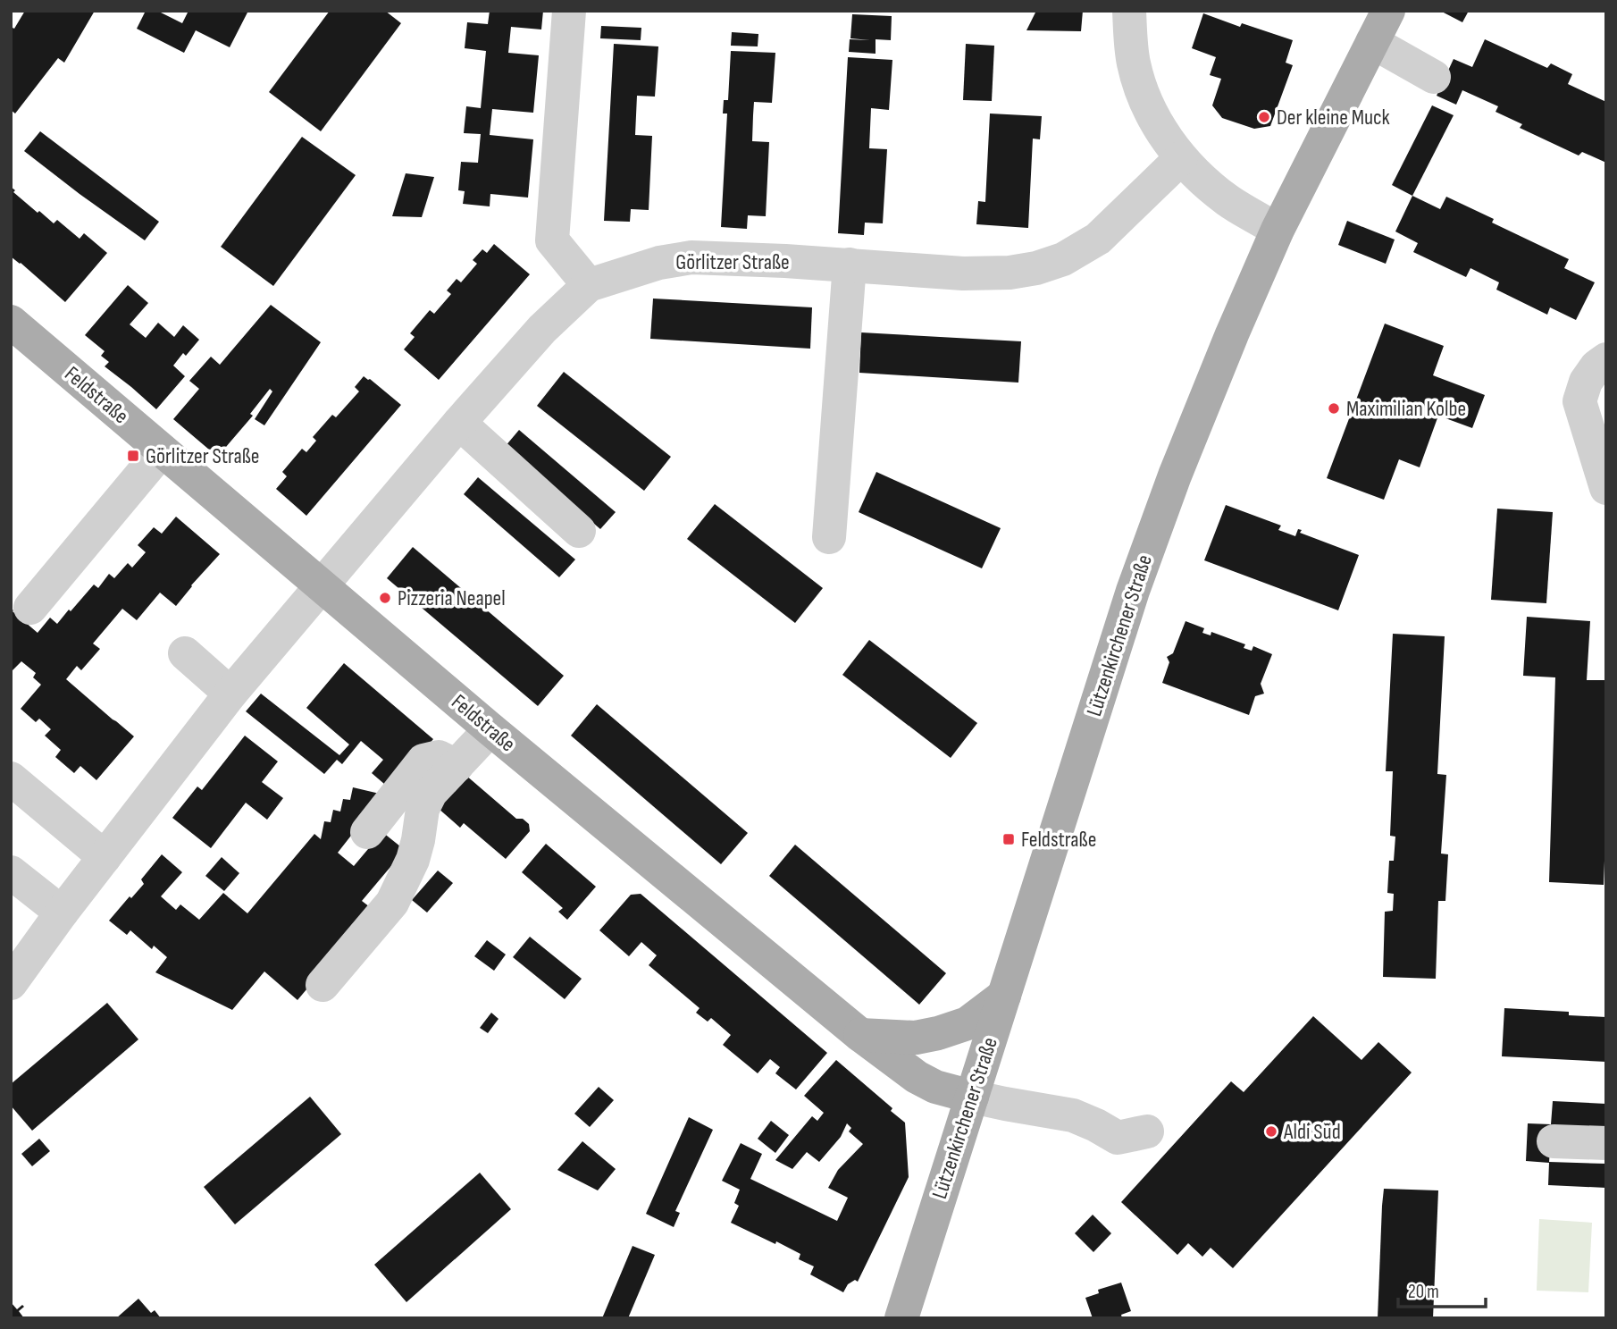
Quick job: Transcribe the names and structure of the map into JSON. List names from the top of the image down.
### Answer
{
  "streets": {
    "main road": ["Feldstraße", "Lützenkirchener Straße"],
    "street": ["Görlitzer Straße"]
  },
  "crossings": [
    ["Görlitzer Straße", "Feldstraße"],
    ["Feldstraße", "Lützenkirchener Straße"]
  ],
  "places": {
    "other": [
      "Der kleine Muck",
      "Maximilian Kolbe",
      "Pizzeria Neapel",
      "Aldi Süd"
    ],
    "transit": ["Görlitzer Straße", "Feldstraße"]
  },
  "scale_bar": "20 m"
}
